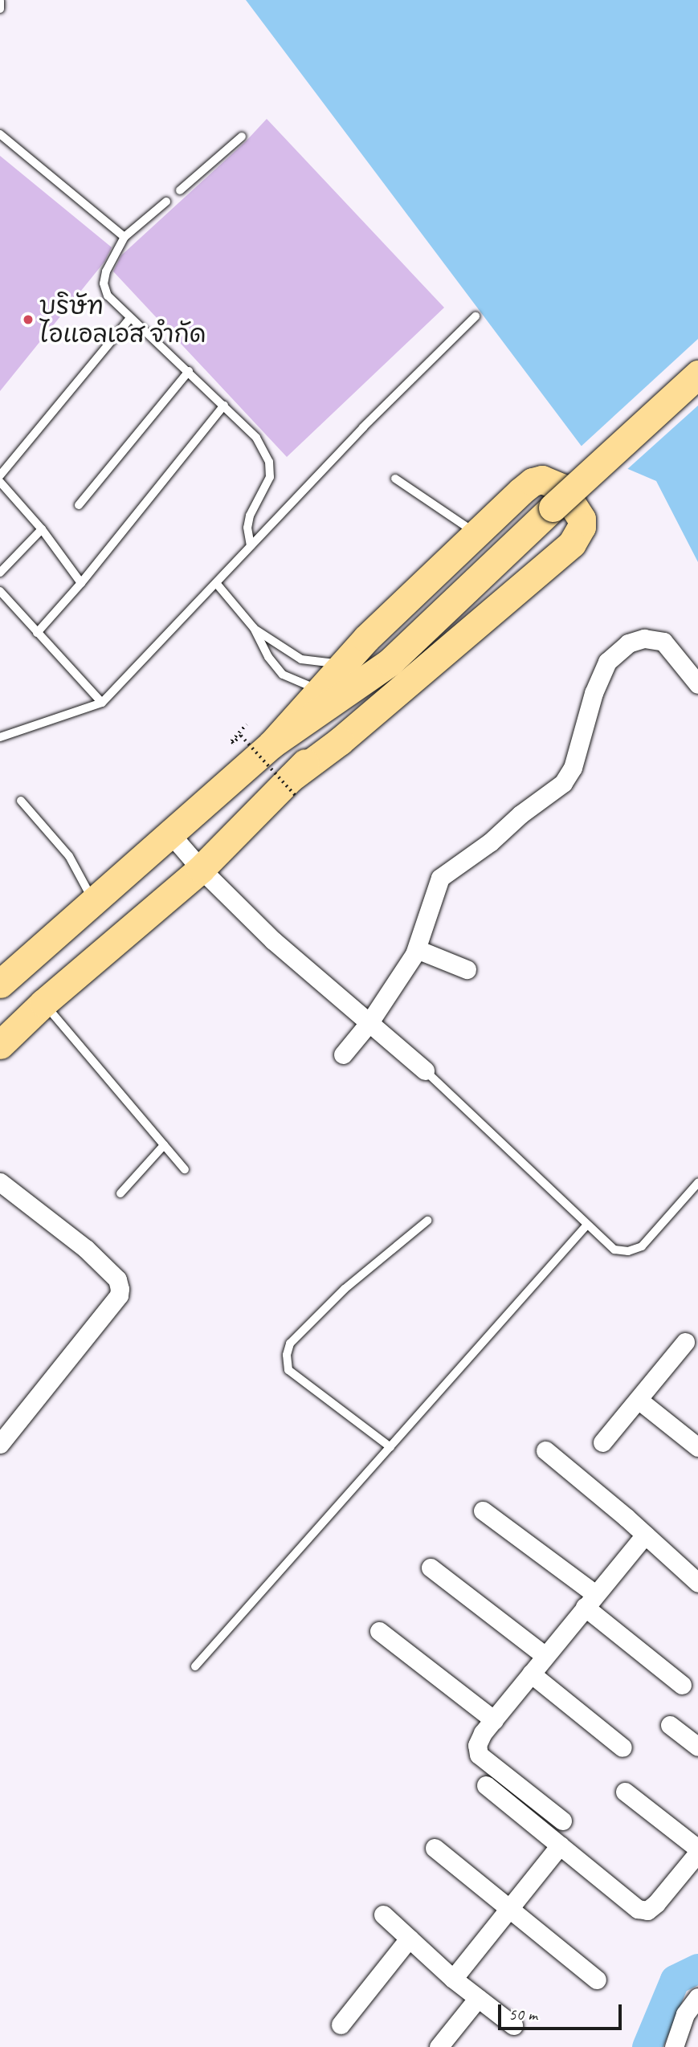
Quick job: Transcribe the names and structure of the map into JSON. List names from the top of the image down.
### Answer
{
  "places": ["บริษัท ไอแอลเอส จำกัด"],
  "scale_bar": "50 m"
}
